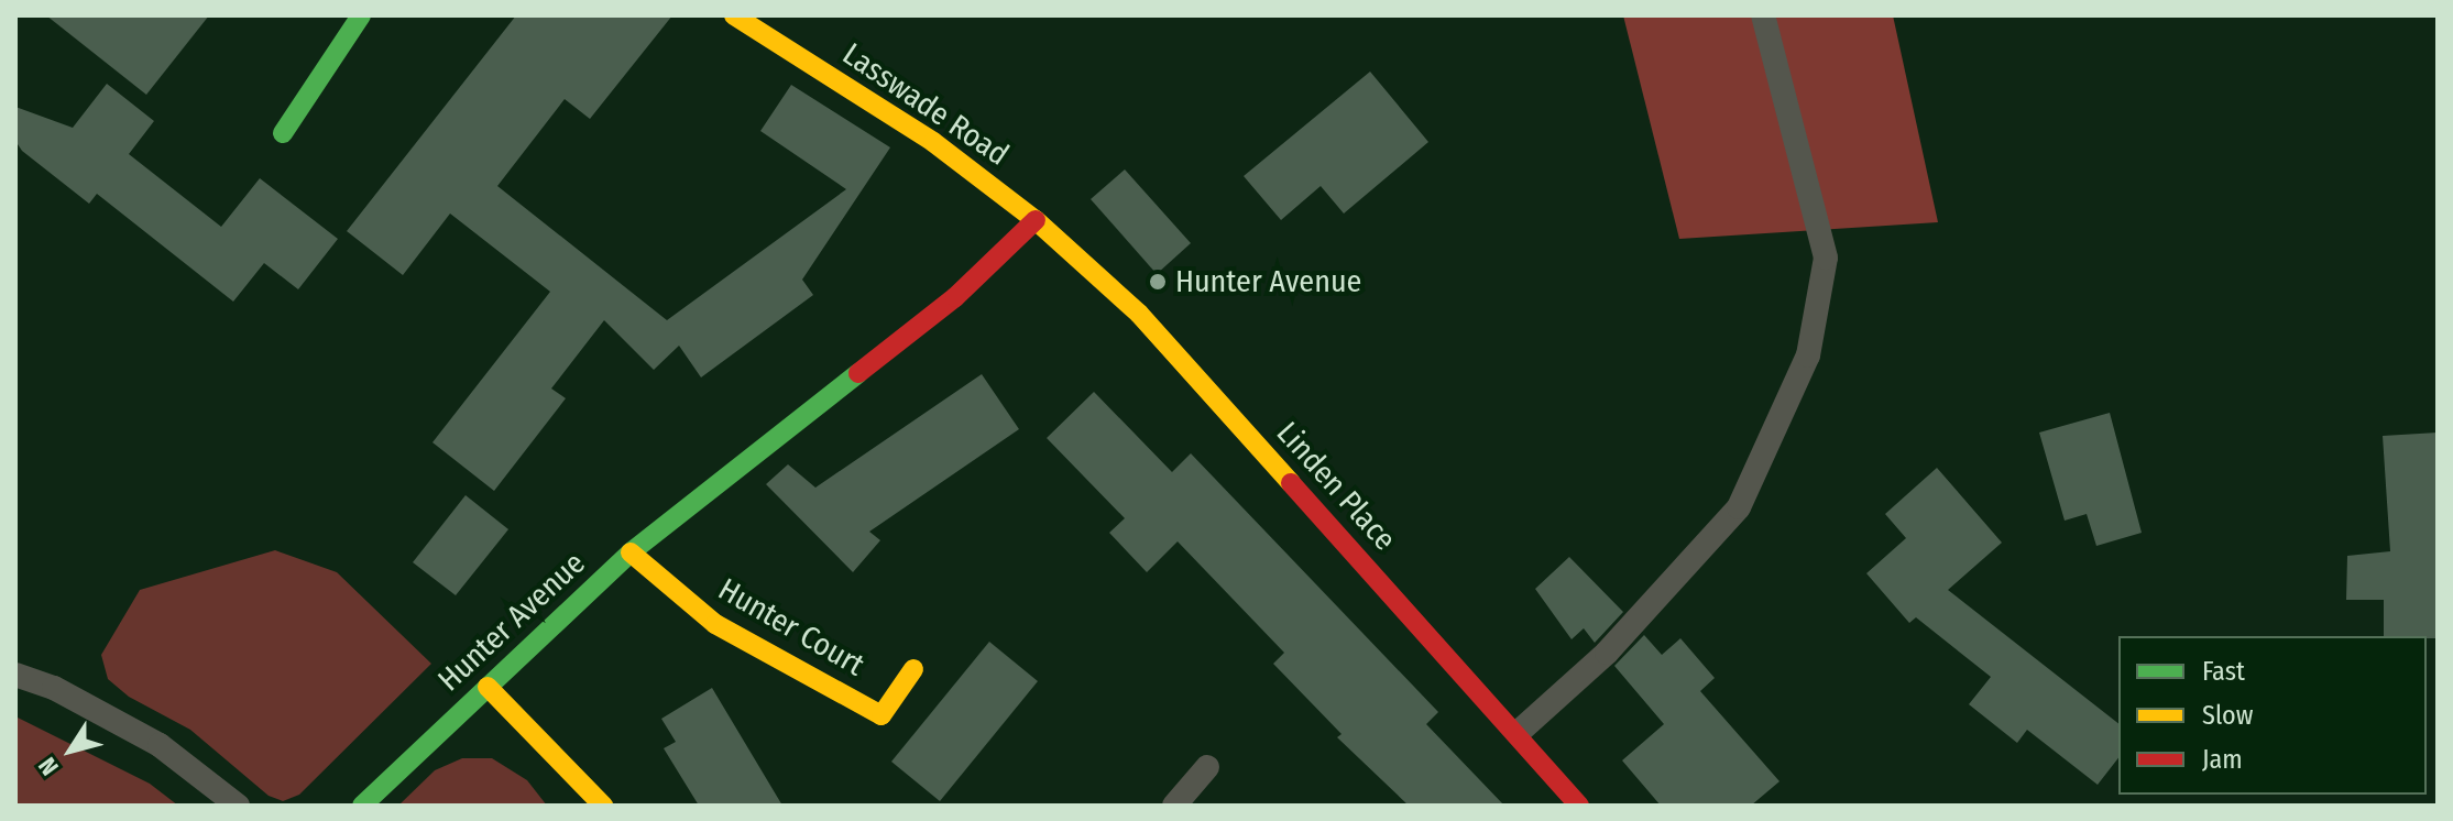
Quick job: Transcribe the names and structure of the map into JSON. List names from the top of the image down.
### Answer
{
  "streets": {
    "street": [
      "Lasswade Road",
      "Linden Place",
      "Hunter Avenue",
      "Hunter Court"
    ]
  },
  "crossings": [
    ["Lasswade Road", "Linden Place"],
    ["Lasswade Road", "Hunter Avenue"],
    ["Linden Place", "Hunter Avenue"],
    ["Hunter Avenue", "Hunter Court"]
  ],
  "places": ["Hunter Avenue"],
  "legend": ["Fast", "Slow", "Jam"],
  "north": "bottom left"
}
